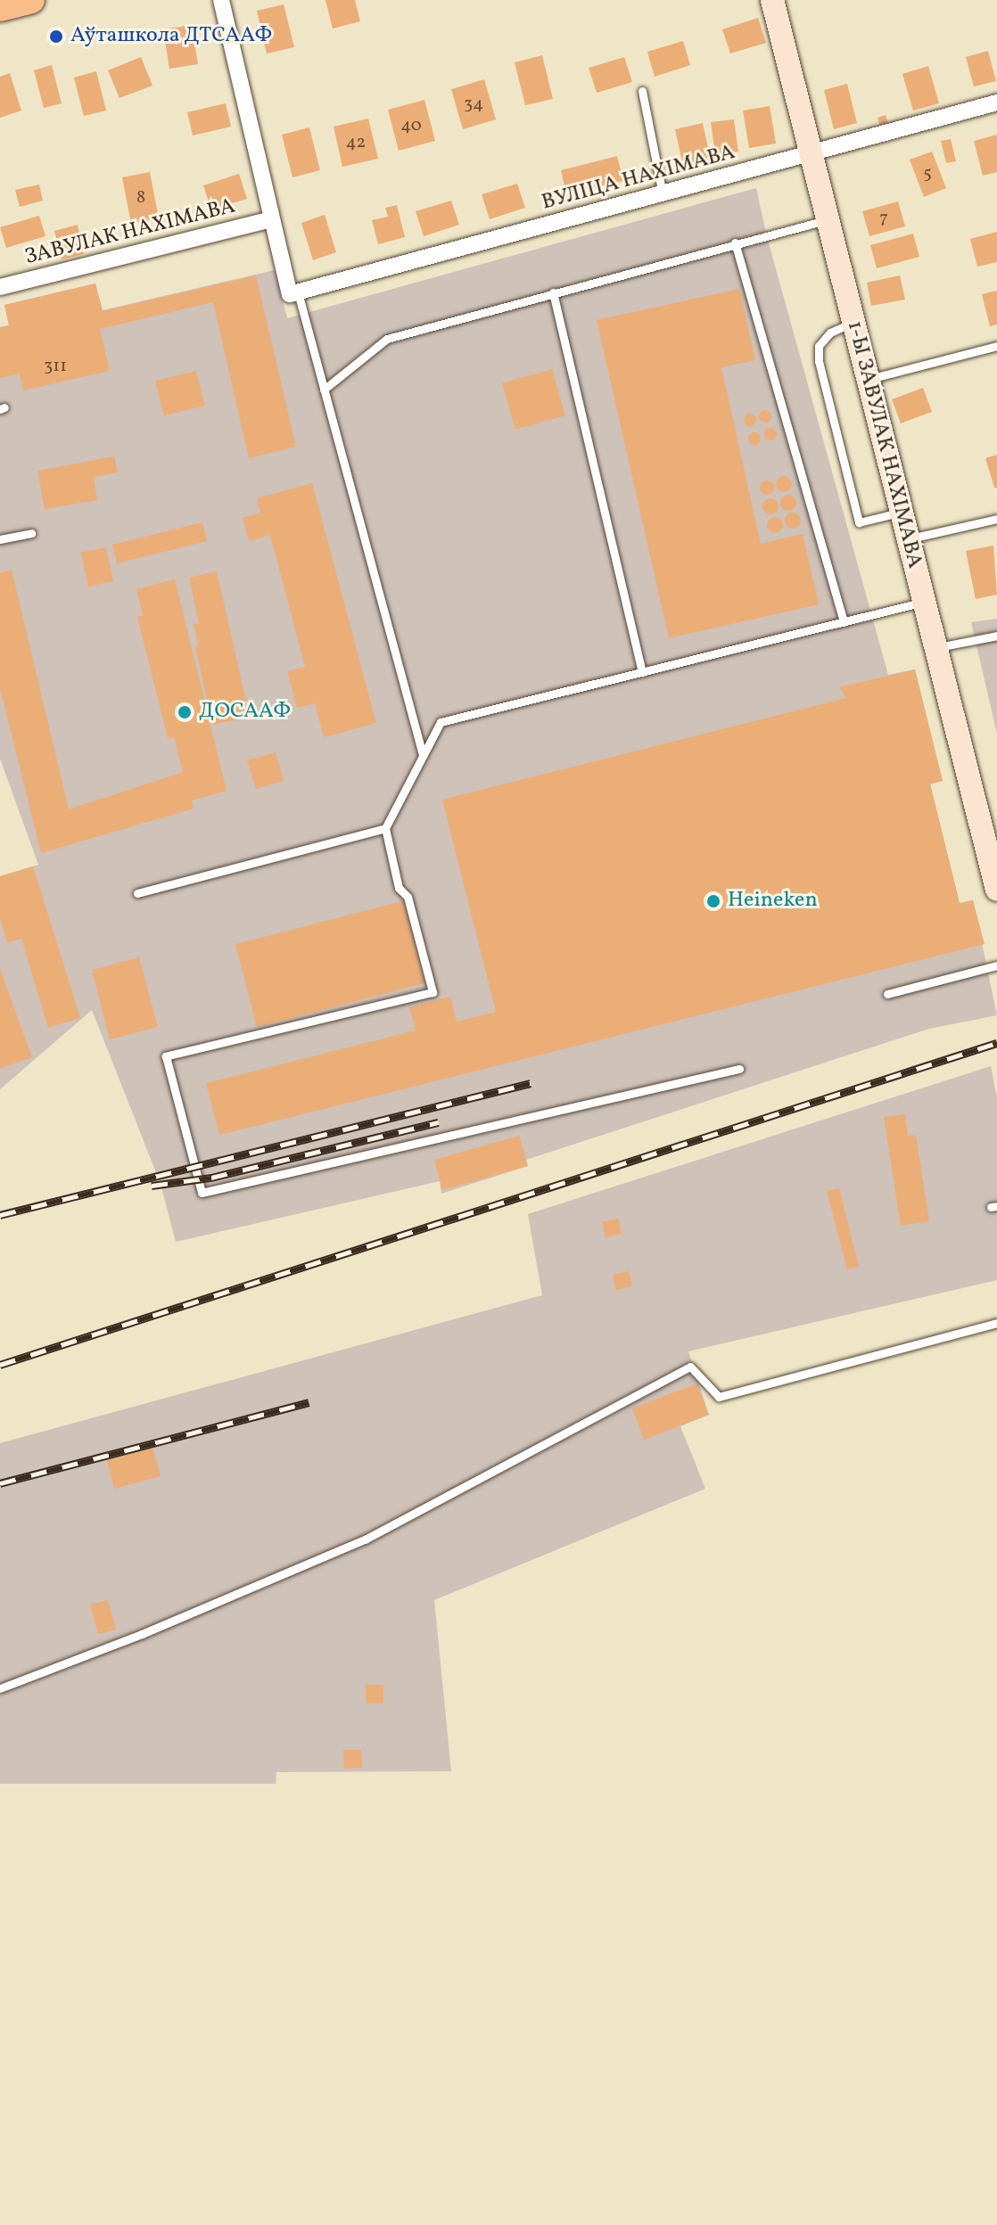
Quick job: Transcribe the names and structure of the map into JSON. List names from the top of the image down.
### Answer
{
  "streets": {
    "street": ["ВУЛІЦА НАХІМАВА", "ЗАВУЛАК НАХІМАВА", "1-Ы ЗАВУЛАК НАХІМАВА"]
  },
  "crossings": [
    ["ВУЛІЦА НАХІМАВА", "1-Ы ЗАВУЛАК НАХІМАВА"]
  ],
  "places": ["Аўташкола ДТСААФ", "ДОСААФ", "Heineken"],
  "house_numbers": [
    "34",
    "40",
    "42",
    "5",
    "8",
    "7",
    "311"
  ]
}
